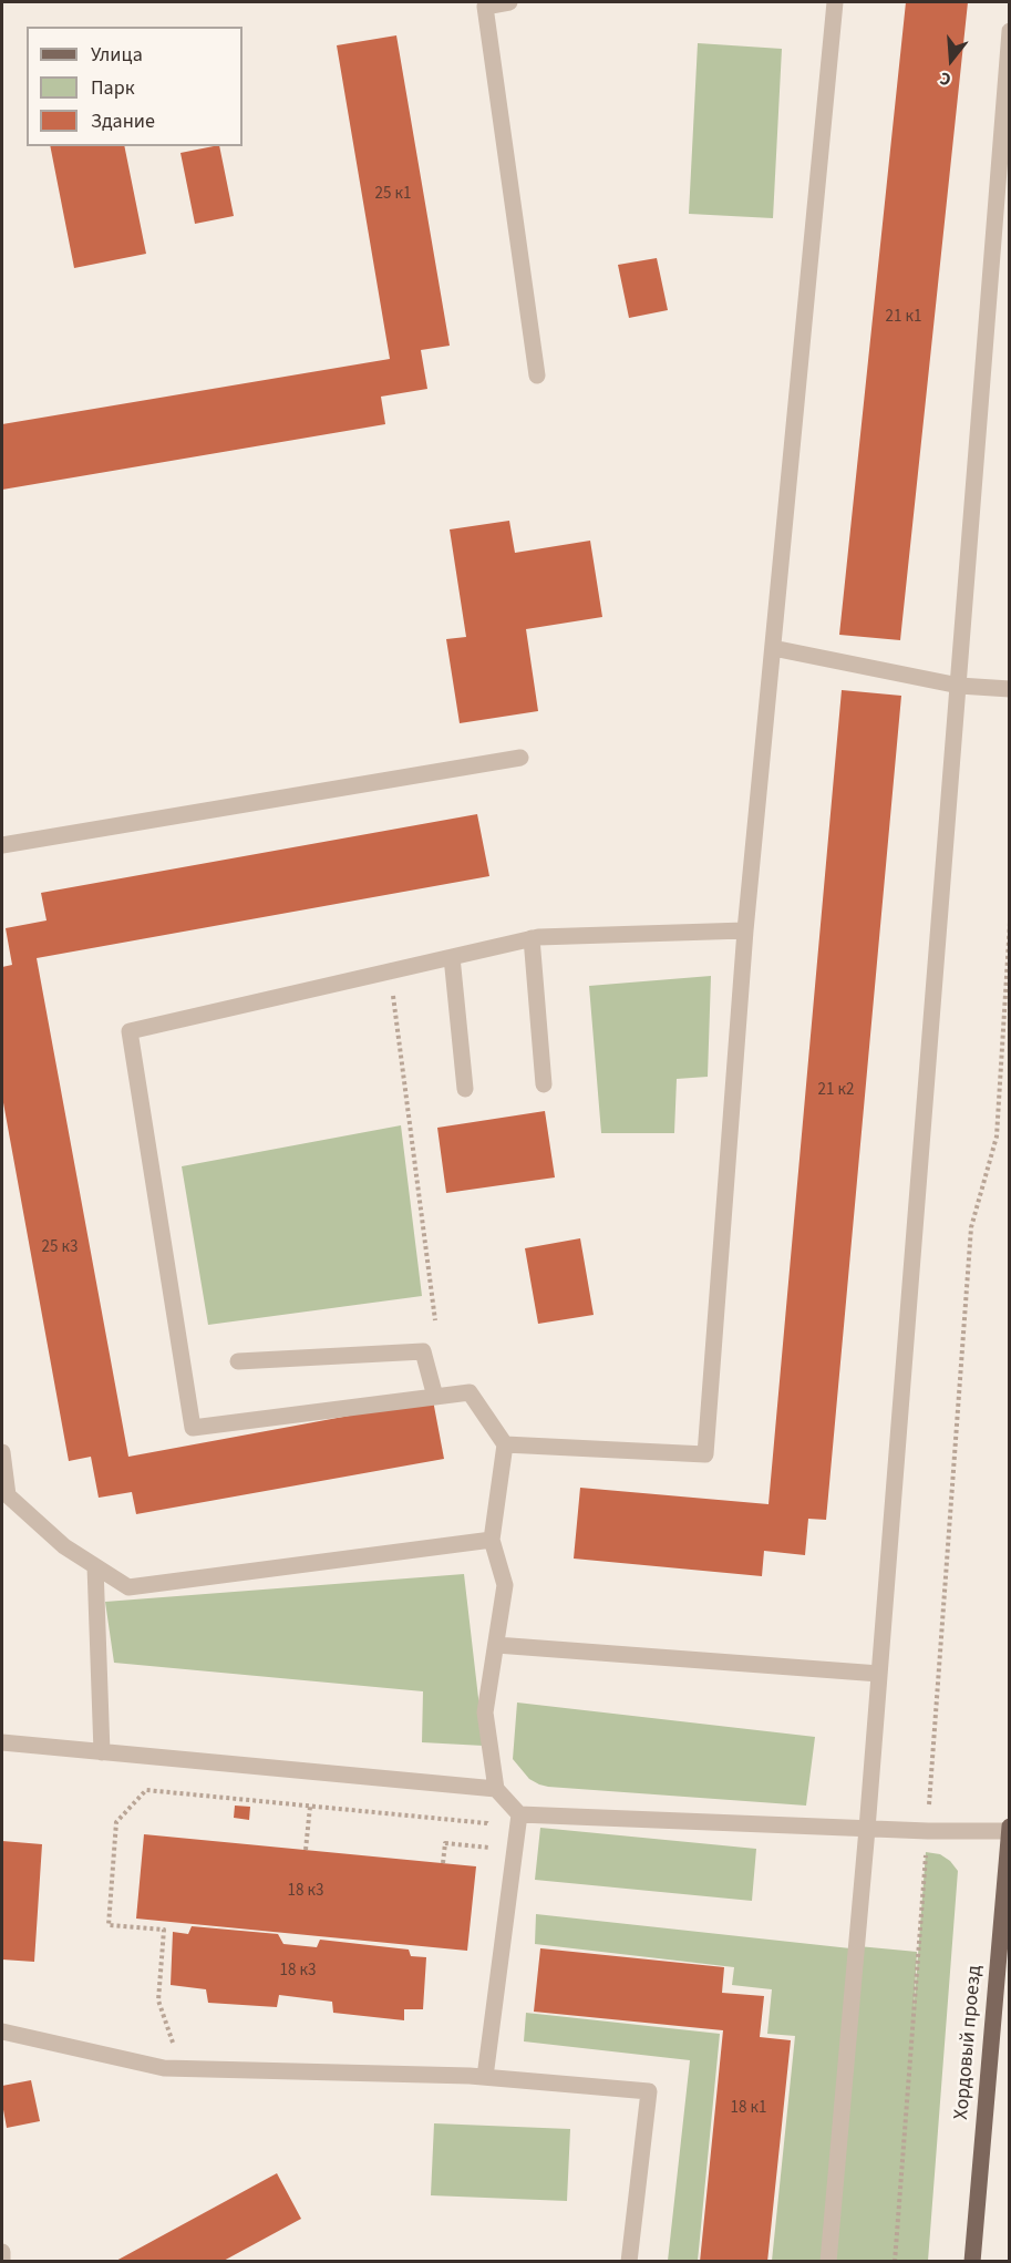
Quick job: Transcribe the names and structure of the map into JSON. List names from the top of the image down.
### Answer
{
  "streets": {
    "main road": ["Хордовый проезд"]
  },
  "house_numbers": [
    "25 к1",
    "21 к1",
    "21 к2",
    "25 к3",
    "18 к3",
    "18 к3",
    "18 к1"
  ],
  "legend": ["Улица", "Парк", "Здание"],
  "north": "bottom"
}
